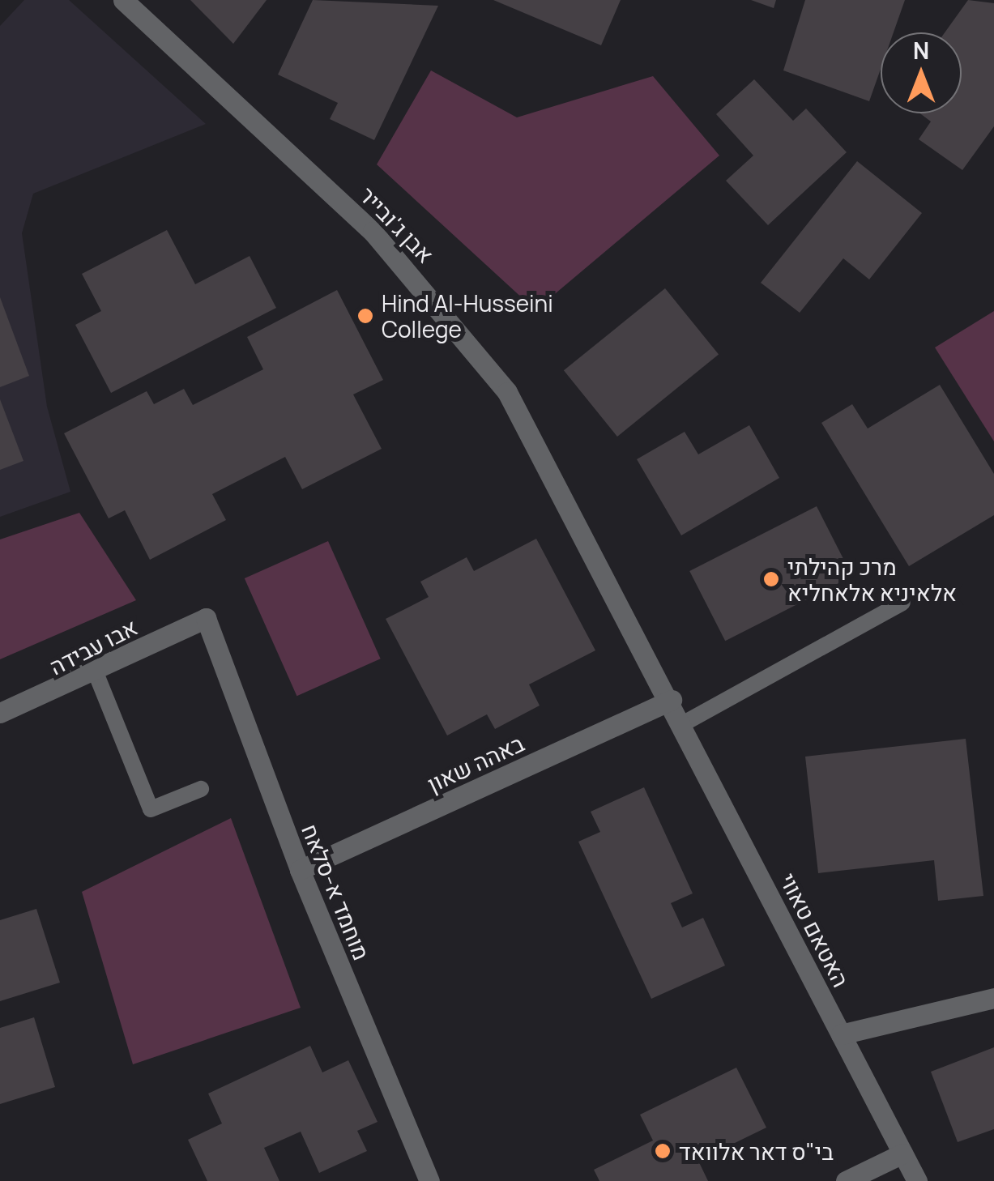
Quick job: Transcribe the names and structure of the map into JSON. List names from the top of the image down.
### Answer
{
  "streets": {
    "street": [
      "אבן ג'ובייר",
      "אבו עבידה",
      "באהה שאון",
      "מוחמד א-סלאח",
      "האטאם טאווי"
    ]
  },
  "crossings": [
    ["אבן ג'ובייר", "באהה שאון"],
    ["אבן ג'ובייר", "האטאם טאווי"],
    ["אבו עבידה", "מוחמד א-סלאח"],
    ["באהה שאון", "מוחמד א-סלאח"],
    ["באהה שאון", "האטאם טאווי"]
  ],
  "places": ["Hind Al-Husseini College", "מרכ קהילתי אלאיניא אלאחליא", "בי\"ס דאר אלוואד"],
  "north": "top"
}
